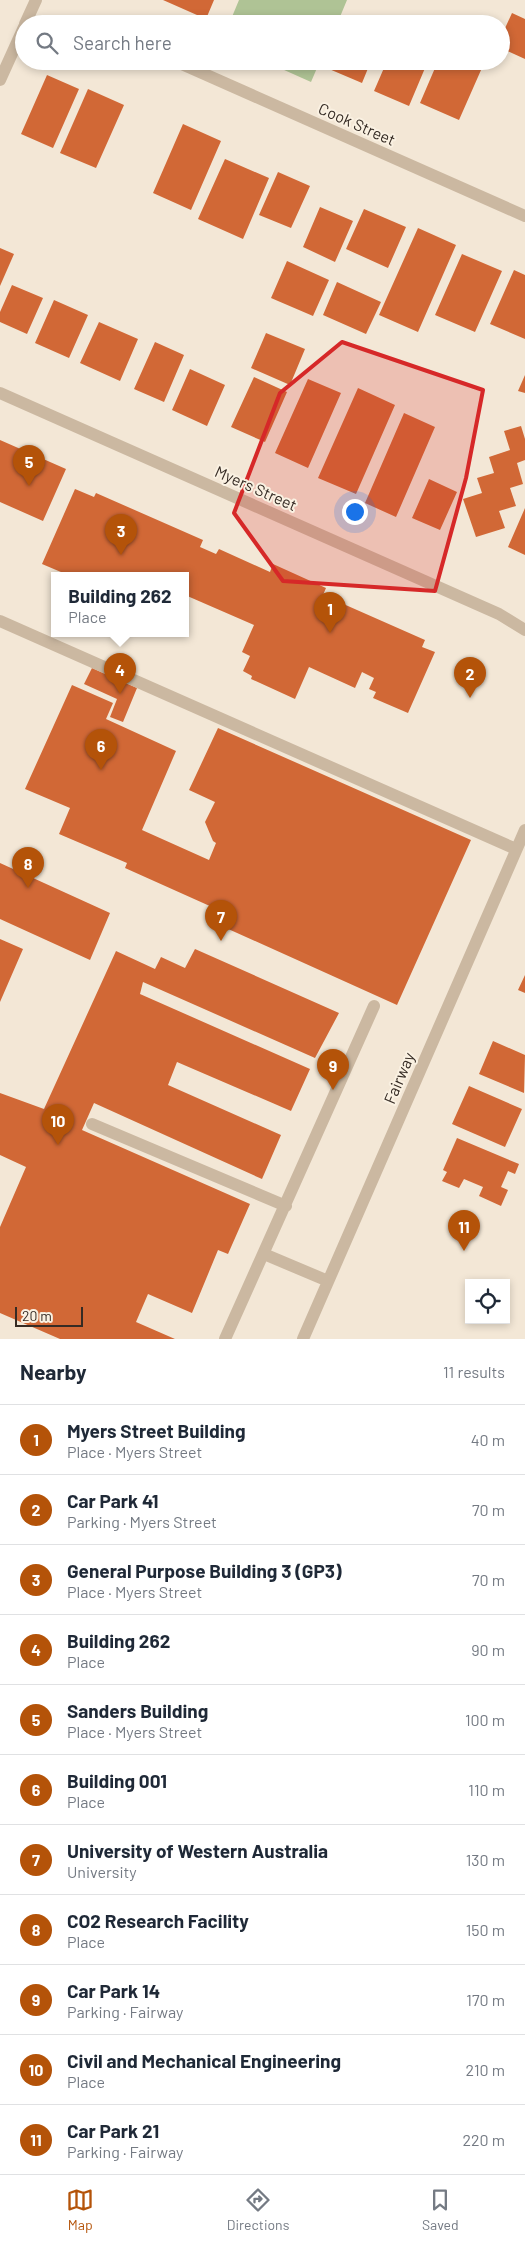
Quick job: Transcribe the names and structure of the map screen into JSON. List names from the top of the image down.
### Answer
{
  "streets": {
    "street": ["Cook Street", "Myers Street", "Fairway"]
  },
  "scale_bar": "20 m",
  "page": {
    "search": "Search here",
    "pins": [
      "5",
      "3",
      "1",
      "4",
      "2",
      "6",
      "8",
      "7",
      "9",
      "10",
      "11"
    ],
    "popup": ["Building 262", "Place"],
    "scale": "20 m",
    "heading": ["Nearby", "11 results"],
    "list": [
      {
        "mark": "1",
        "name": "Myers Street Building",
        "note": "Place · Myers Street",
        "value": "40 m"
      },
      {
        "mark": "2",
        "name": "Car Park 41",
        "note": "Parking · Myers Street",
        "value": "70 m"
      },
      {
        "mark": "3",
        "name": "General Purpose Building 3 (GP3)",
        "note": "Place · Myers Street",
        "value": "70 m"
      },
      {
        "mark": "4",
        "name": "Building 262",
        "note": "Place",
        "value": "90 m"
      },
      {
        "mark": "5",
        "name": "Sanders Building",
        "note": "Place · Myers Street",
        "value": "100 m"
      },
      {
        "mark": "6",
        "name": "Building 001",
        "note": "Place",
        "value": "110 m"
      },
      {
        "mark": "7",
        "name": "University of Western Australia",
        "note": "University",
        "value": "130 m"
      },
      {
        "mark": "8",
        "name": "CO2 Research Facility",
        "note": "Place",
        "value": "150 m"
      },
      {
        "mark": "9",
        "name": "Car Park 14",
        "note": "Parking · Fairway",
        "value": "170 m"
      },
      {
        "mark": "10",
        "name": "Civil and Mechanical Engineering",
        "note": "Place",
        "value": "210 m"
      },
      {
        "mark": "11",
        "name": "Car Park 21",
        "note": "Parking · Fairway",
        "value": "220 m"
      }
    ],
    "nav": ["Map", "Directions", "Saved"]
  }
}
